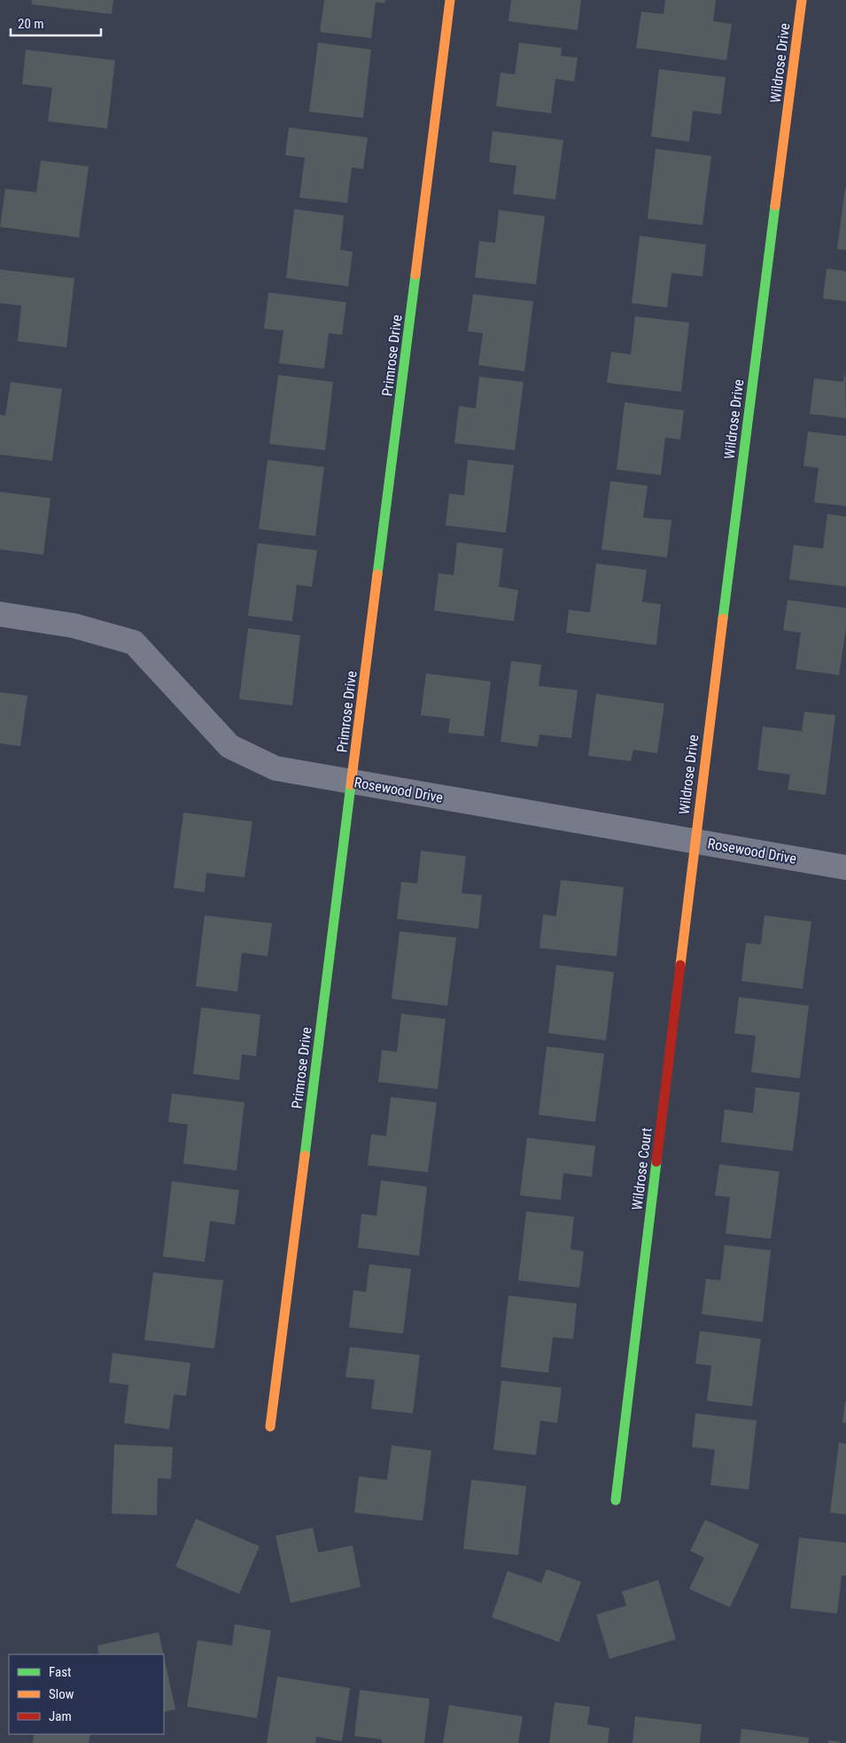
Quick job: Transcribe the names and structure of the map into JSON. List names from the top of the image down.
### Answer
{
  "streets": {
    "street": [
      "Wildrose Drive",
      "Primrose Drive",
      "Rosewood Drive",
      "Wildrose Court"
    ]
  },
  "crossings": [
    ["Wildrose Drive", "Rosewood Drive"],
    ["Wildrose Drive", "Wildrose Court"],
    ["Primrose Drive", "Rosewood Drive"],
    ["Rosewood Drive", "Wildrose Court"]
  ],
  "legend": ["Fast", "Slow", "Jam"],
  "scale_bar": "20 m"
}
